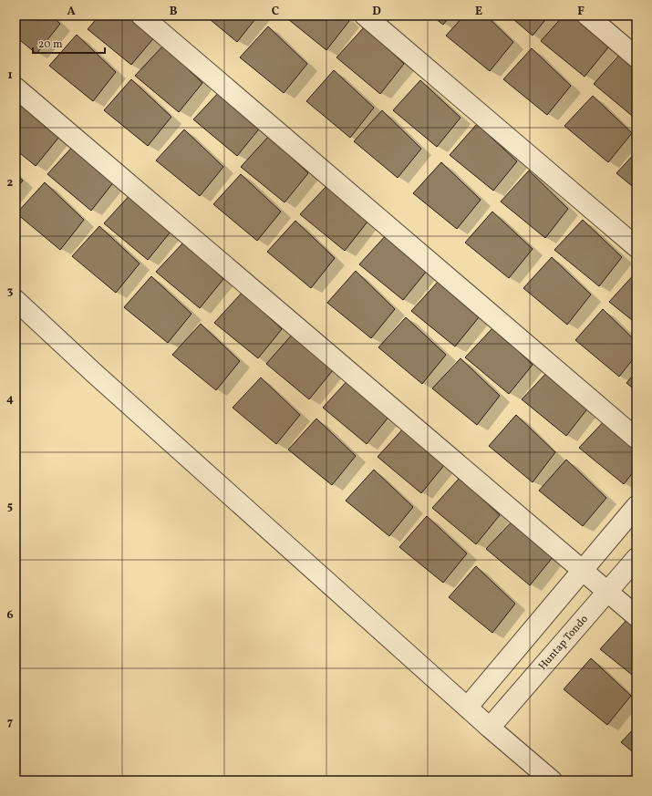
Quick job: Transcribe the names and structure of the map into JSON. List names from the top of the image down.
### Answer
{
  "streets": {
    "street": ["Huntap Tondo"]
  },
  "scale_bar": "20 m",
  "grid": {
    "columns": [
      "A",
      "B",
      "C",
      "D",
      "E",
      "F"
    ],
    "rows": [
      "1",
      "2",
      "3",
      "4",
      "5",
      "6",
      "7"
    ]
  }
}
